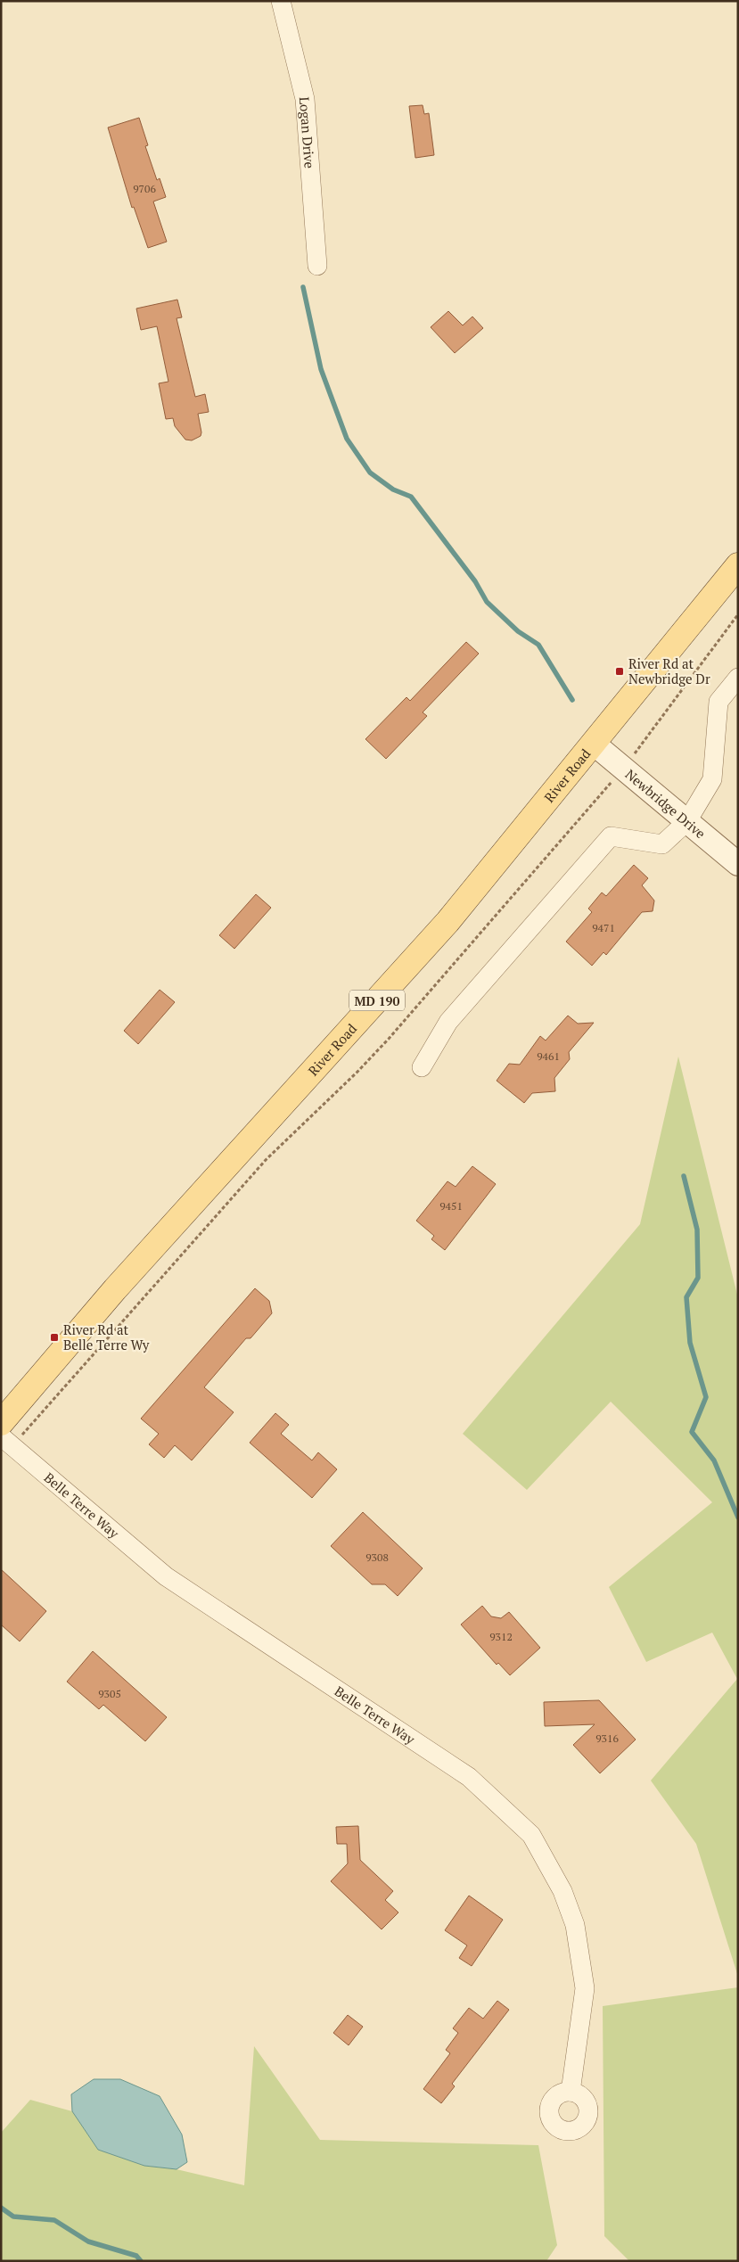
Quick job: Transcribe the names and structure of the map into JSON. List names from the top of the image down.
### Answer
{
  "streets": {
    "main road": ["River Road", "MD 190"],
    "street": ["Logan Drive", "Newbridge Drive", "Belle Terre Way"]
  },
  "crossings": [
    ["River Road", "Newbridge Drive"]
  ],
  "places": {
    "transit": ["River Rd at Newbridge Dr", "River Rd at Belle Terre Wy"]
  },
  "house_numbers": [
    "9706",
    "9471",
    "9461",
    "9451",
    "9308",
    "9312",
    "9305",
    "9316"
  ]
}
